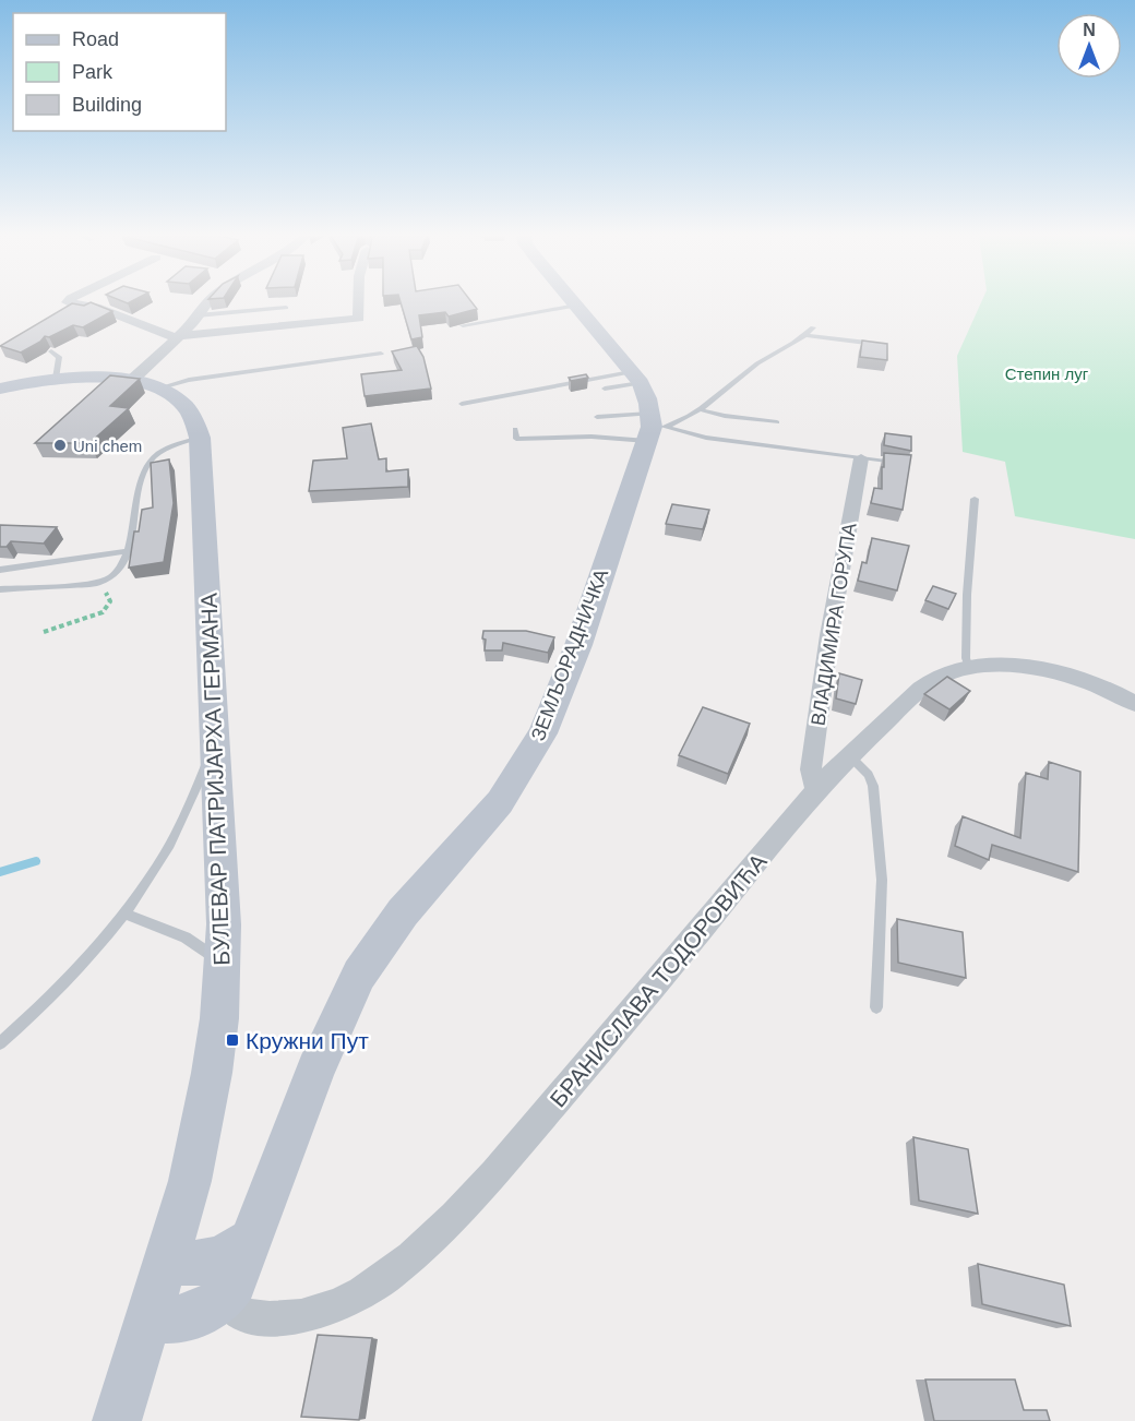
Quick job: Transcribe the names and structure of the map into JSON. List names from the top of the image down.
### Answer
{
  "streets": {
    "street": [
      "ВЛАДИМИРА ГОРУПА",
      "ЗЕМЉОРАДНИЧКА",
      "БУЛЕВАР ПАТРИЈАРХА ГЕРМАНА",
      "БРАНИСЛАВА ТОДОРОВИЋА"
    ]
  },
  "crossings": [
    ["ВЛАДИМИРА ГОРУПА", "БРАНИСЛАВА ТОДОРОВИЋА"],
    ["ЗЕМЉОРАДНИЧКА", "БРАНИСЛАВА ТОДОРОВИЋА"]
  ],
  "parks": ["Степин луг"],
  "places": {
    "other": ["Uni chem"],
    "transit": ["Кружни Пут"]
  },
  "legend": ["Road", "Park", "Building"],
  "north": "top"
}
